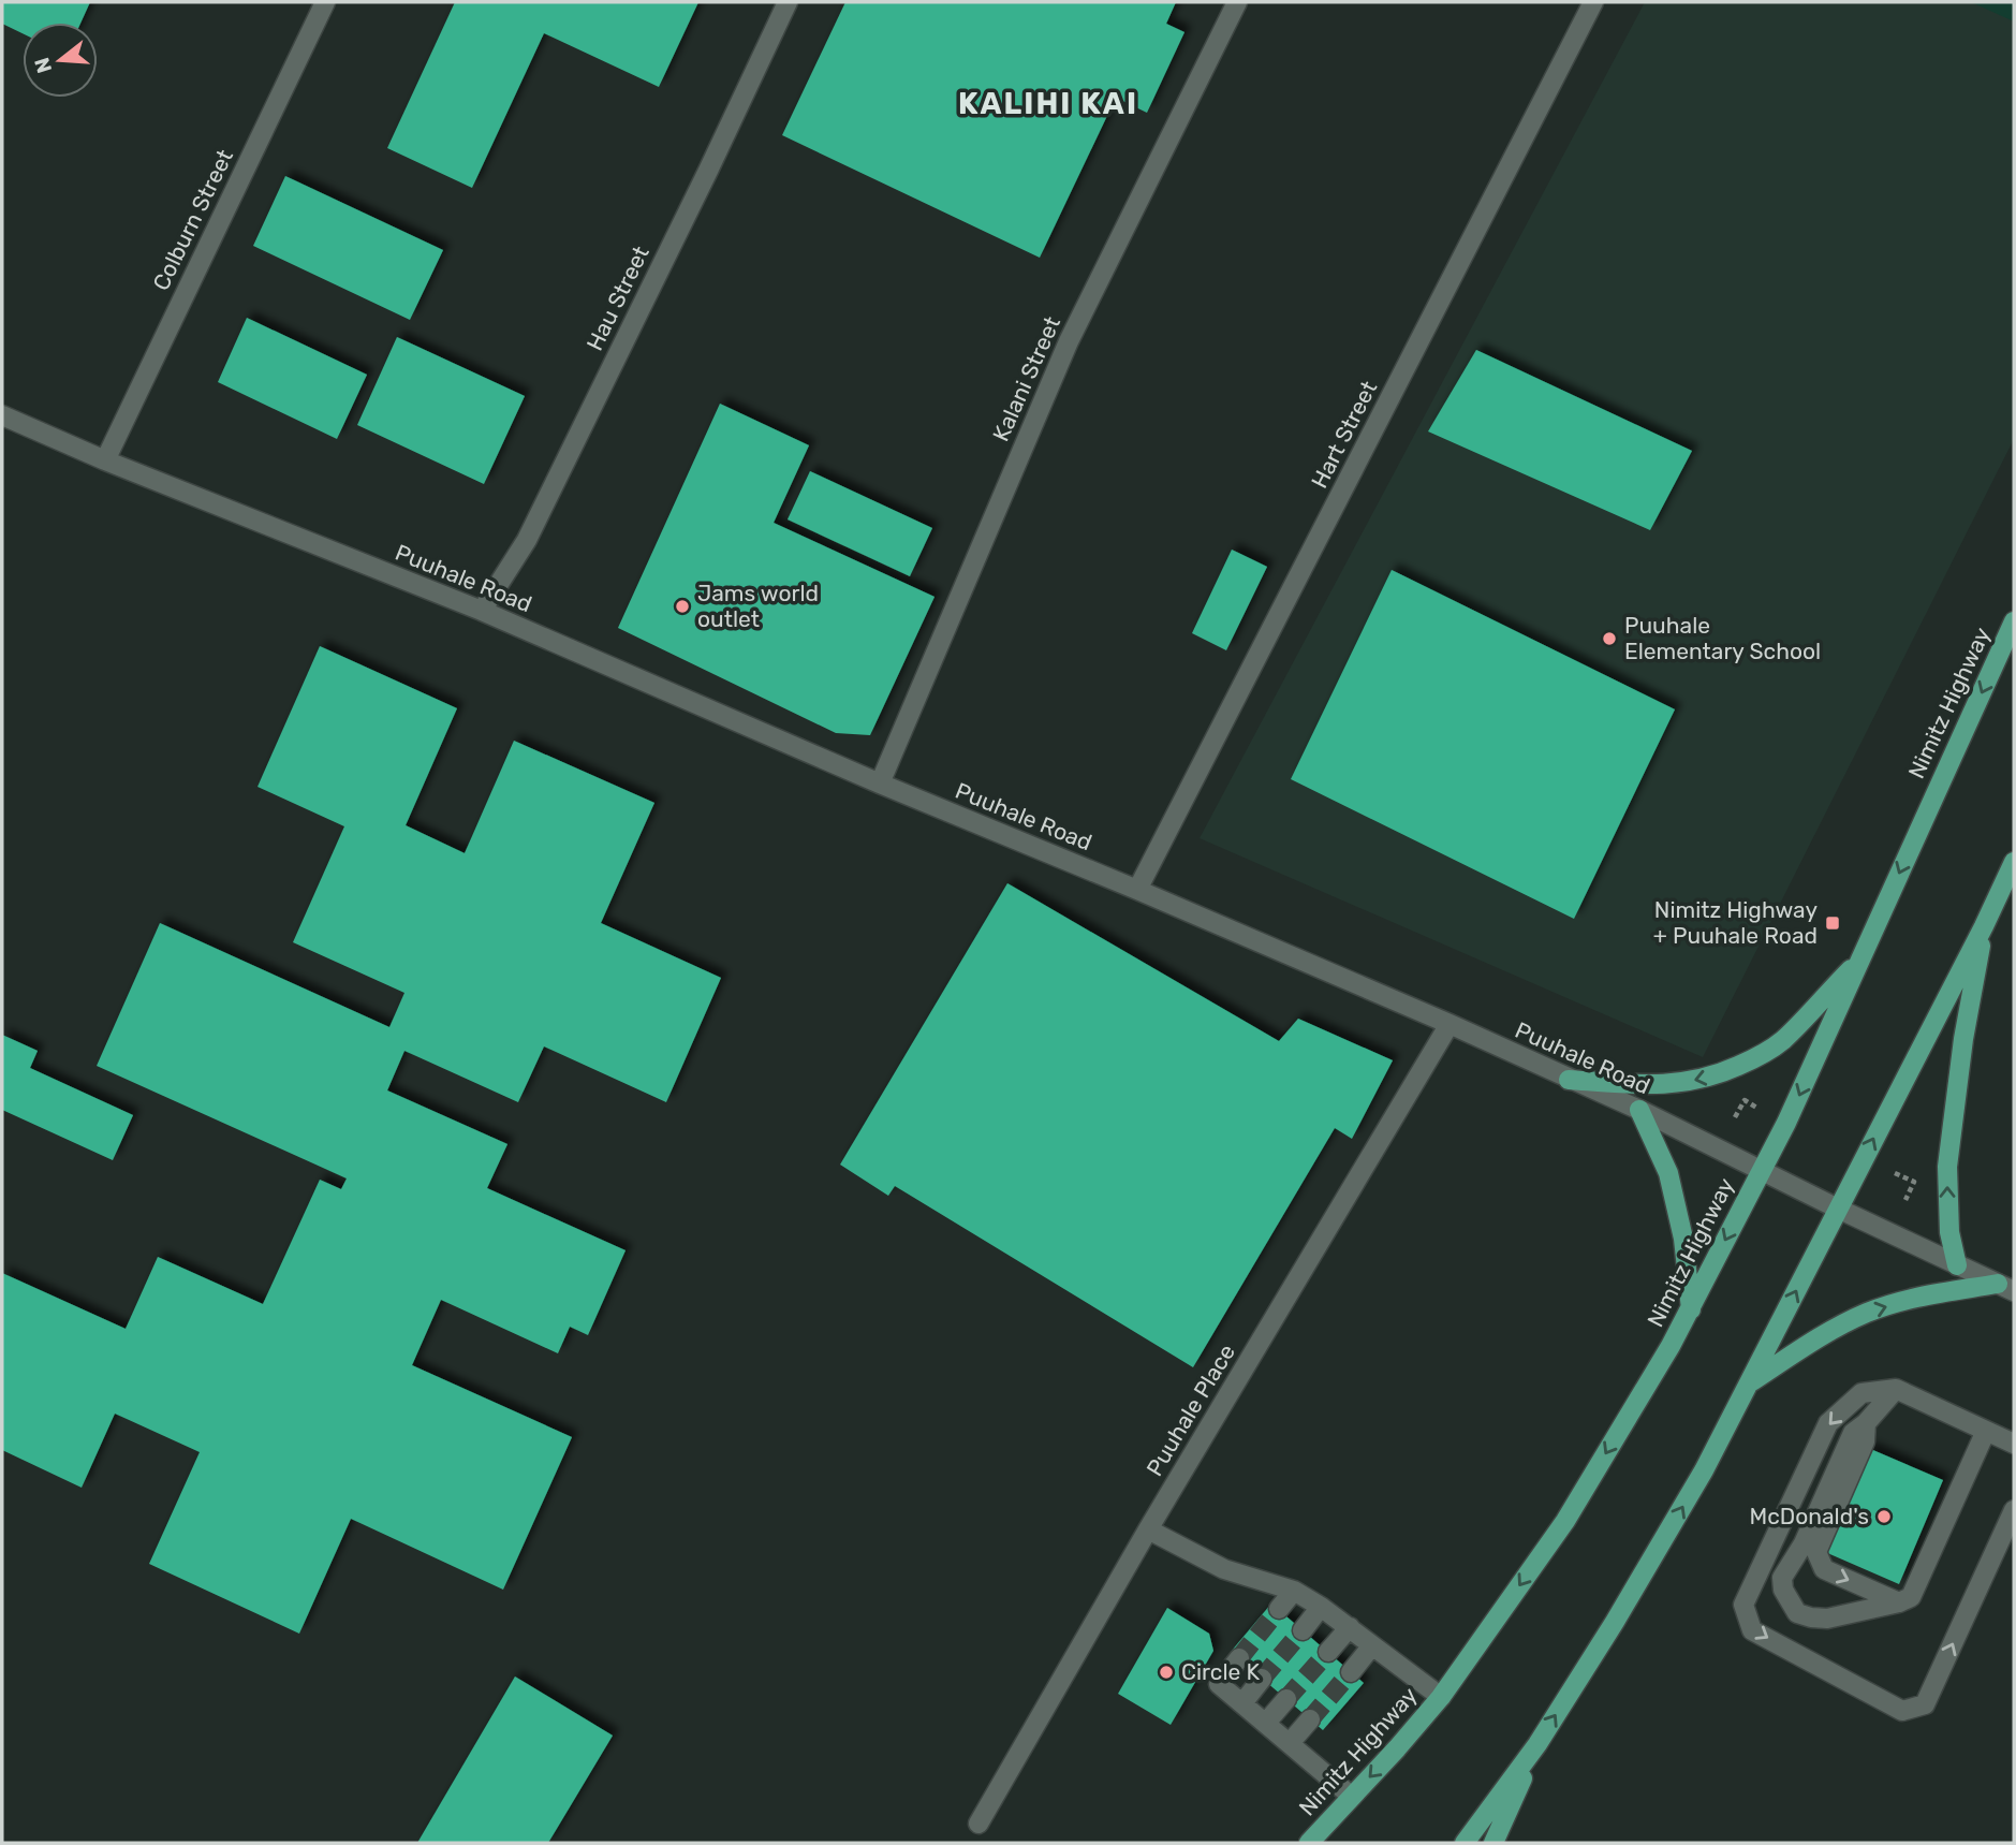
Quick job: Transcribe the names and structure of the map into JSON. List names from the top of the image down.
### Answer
{
  "streets": {
    "main road": ["Nimitz Highway"],
    "street": [
      "Colburn Street",
      "Hau Street",
      "Kalani Street",
      "Hart Street",
      "Puuhale Road",
      "Puuhale Place"
    ]
  },
  "crossings": [
    ["Colburn Street", "Puuhale Road"],
    ["Hau Street", "Puuhale Road"],
    ["Kalani Street", "Puuhale Road"],
    ["Hart Street", "Puuhale Road"],
    ["Puuhale Road", "Nimitz Highway"],
    ["Puuhale Road", "Puuhale Place"]
  ],
  "districts": ["KALIHI KAI"],
  "places": {
    "other": [
      "Jams world outlet",
      "Puuhale Elementary School",
      "McDonald's",
      "Circle K"
    ],
    "transit": ["Nimitz Highway + Puuhale Road"]
  },
  "north": "left"
}
